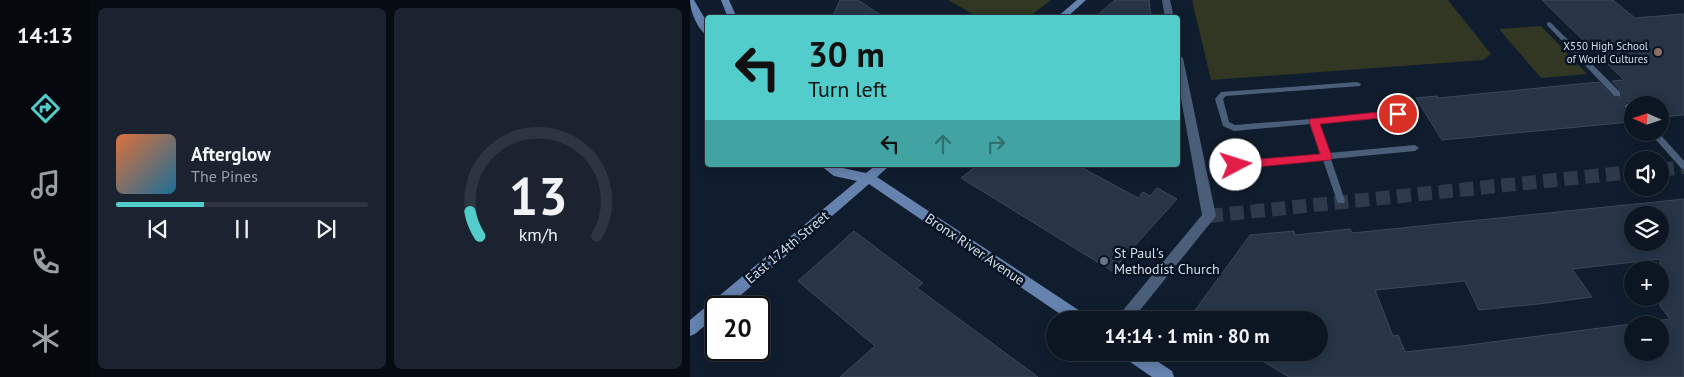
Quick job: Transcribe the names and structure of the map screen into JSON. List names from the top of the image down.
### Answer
{
  "streets": {
    "main road": ["East 174th Street", "Bronx River Avenue"]
  },
  "crossings": [
    ["East 174th Street", "Bronx River Avenue"]
  ],
  "places": ["X550 High School of World Cultures", "St Paul's Methodist Church"],
  "north": "left",
  "page": {
    "tabs": "14:13",
    "turn": ["30 m", "Turn left"],
    "map_buttons": ["+", "−"],
    "song": ["Afterglow", "The Pines"],
    "limit": "20",
    "trip": "14:14 · 1 min · 80 m",
    "gauge": ["13", "km/h"]
  }
}
